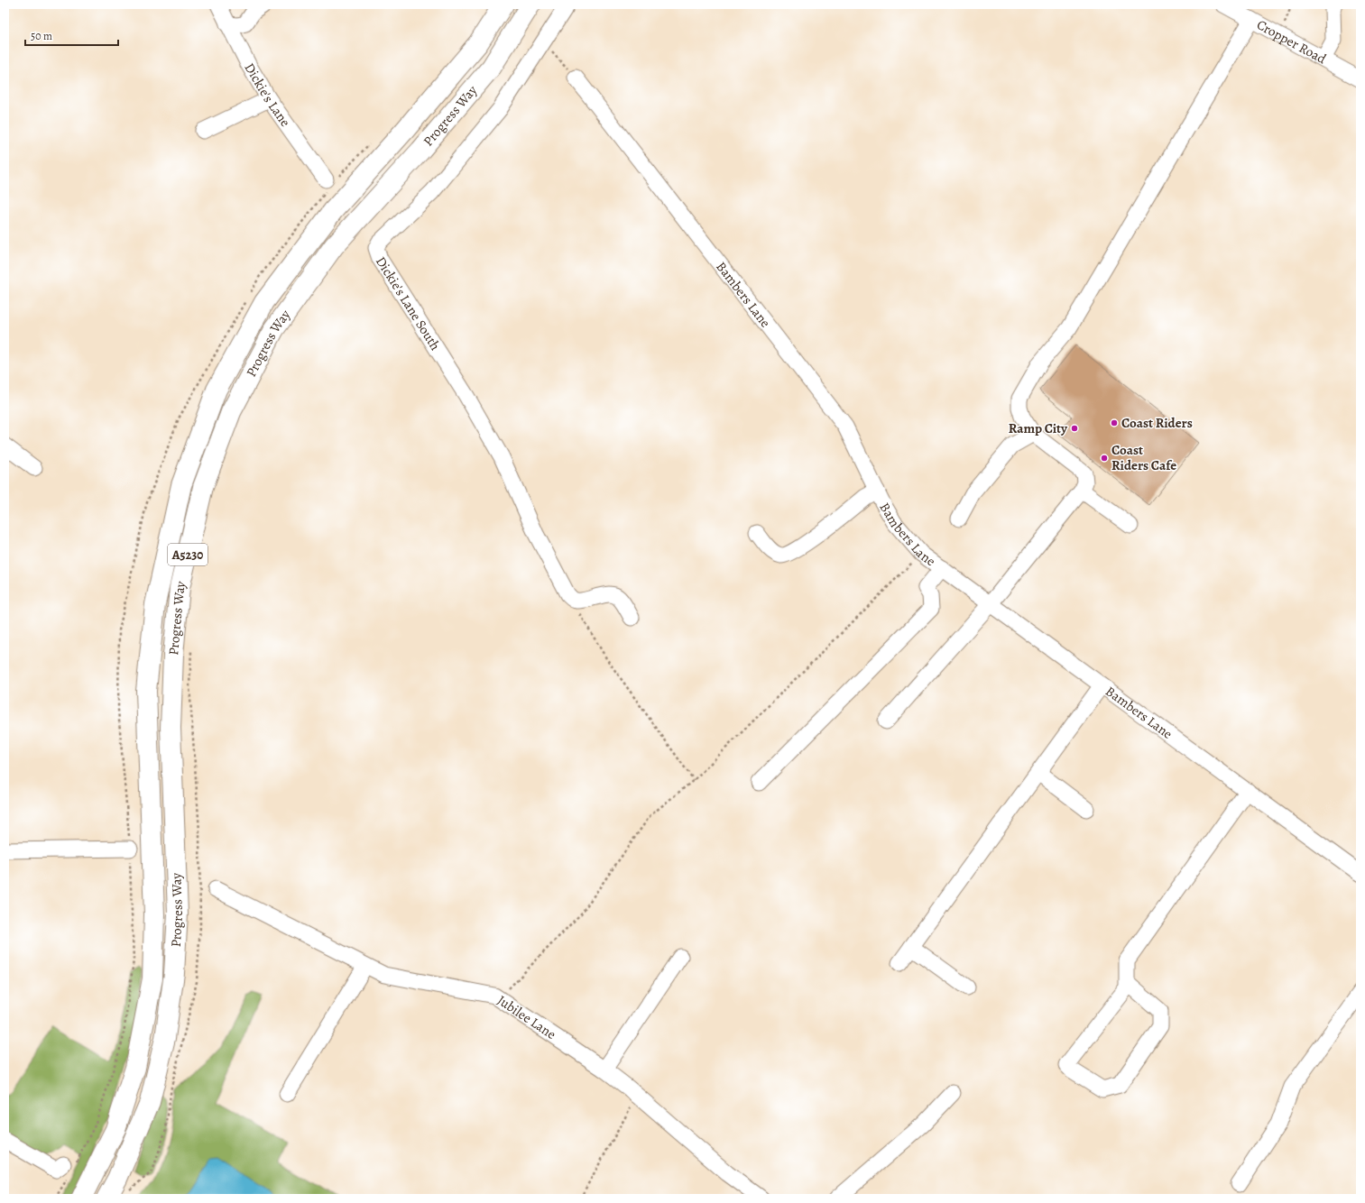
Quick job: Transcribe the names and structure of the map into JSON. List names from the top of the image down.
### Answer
{
  "streets": {
    "main road": ["Progress Way", "A5230"],
    "street": [
      "Cropper Road",
      "Dickie's Lane",
      "Bambers Lane",
      "Dickie's Lane South",
      "Jubilee Lane"
    ]
  },
  "places": ["Coast Riders", "Ramp City", "Coast Riders Cafe"],
  "scale_bar": "50 m"
}
